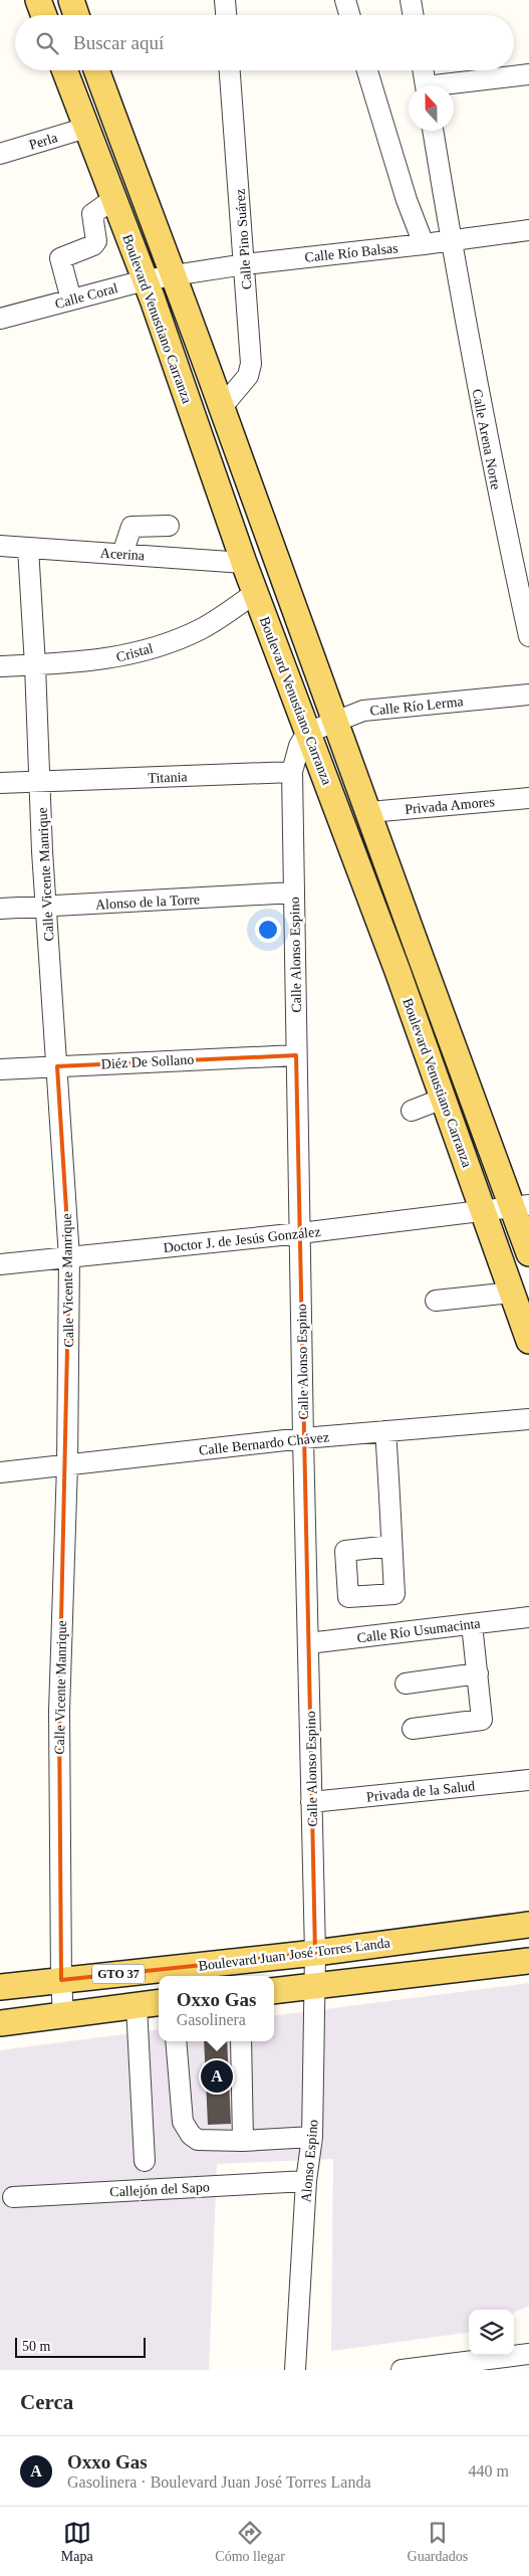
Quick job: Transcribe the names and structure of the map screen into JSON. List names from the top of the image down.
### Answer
{
  "streets": {
    "main road": ["Boulevard Venustiano Carranza", "Boulevard Juan José Torres Landa", "GTO 37"],
    "street": [
      "Perla",
      "Calle Pino Suárez",
      "Calle Río Balsas",
      "Calle Coral",
      "Calle Arena Norte",
      "Acerina",
      "Cristal",
      "Calle Río Lerma",
      "Titania",
      "Privada Amores",
      "Calle Vicente Manrique",
      "Alonso de la Torre",
      "Calle Alonso Espino",
      "Diéz De Sollano",
      "Doctor J. de Jesús González",
      "Calle Bernardo Chávez",
      "Calle Río Usumacinta",
      "Privada de la Salud",
      "Alonso Espino",
      "Callejón del Sapo"
    ]
  },
  "crossings": [
    ["Perla", "Boulevard Venustiano Carranza"],
    ["Calle Pino Suárez", "Calle Río Balsas"],
    ["Calle Pino Suárez", "Boulevard Venustiano Carranza"],
    ["Calle Río Balsas", "Calle Coral"],
    ["Calle Río Balsas", "Boulevard Venustiano Carranza"],
    ["Calle Río Balsas", "Calle Arena Norte"],
    ["Calle Coral", "Boulevard Venustiano Carranza"],
    ["Boulevard Venustiano Carranza", "Acerina"],
    ["Boulevard Venustiano Carranza", "Cristal"],
    ["Boulevard Venustiano Carranza", "Calle Río Lerma"],
    ["Boulevard Venustiano Carranza", "Privada Amores"],
    ["Boulevard Venustiano Carranza", "Doctor J. de Jesús González"],
    ["Acerina", "Calle Vicente Manrique"],
    ["Cristal", "Calle Vicente Manrique"],
    ["Titania", "Calle Vicente Manrique"],
    ["Titania", "Calle Alonso Espino"],
    ["Calle Vicente Manrique", "Alonso de la Torre"],
    ["Calle Vicente Manrique", "Diéz De Sollano"],
    ["Calle Vicente Manrique", "Doctor J. de Jesús González"],
    ["Calle Vicente Manrique", "Calle Bernardo Chávez"],
    ["Calle Vicente Manrique", "Boulevard Juan José Torres Landa"],
    ["Alonso de la Torre", "Calle Alonso Espino"],
    ["Calle Alonso Espino", "Diéz De Sollano"],
    ["Calle Alonso Espino", "Doctor J. de Jesús González"],
    ["Calle Alonso Espino", "Calle Bernardo Chávez"],
    ["Calle Alonso Espino", "Calle Río Usumacinta"],
    ["Calle Alonso Espino", "Privada de la Salud"],
    ["Calle Alonso Espino", "Boulevard Juan José Torres Landa"],
    ["Calle Alonso Espino", "Alonso Espino"],
    ["Boulevard Juan José Torres Landa", "Alonso Espino"],
    ["Alonso Espino", "Callejón del Sapo"]
  ],
  "scale_bar": "50 m",
  "north": "top",
  "page": {
    "search": "Buscar aquí",
    "popup": ["Oxxo Gas", "Gasolinera"],
    "pins": "A",
    "scale": "50 m",
    "heading": "Cerca",
    "list": [
      {
        "mark": "A",
        "name": "Oxxo Gas",
        "note": "Gasolinera · Boulevard Juan José Torres Landa",
        "value": "440 m"
      }
    ],
    "nav": ["Mapa", "Cómo llegar", "Guardados"]
  }
}
